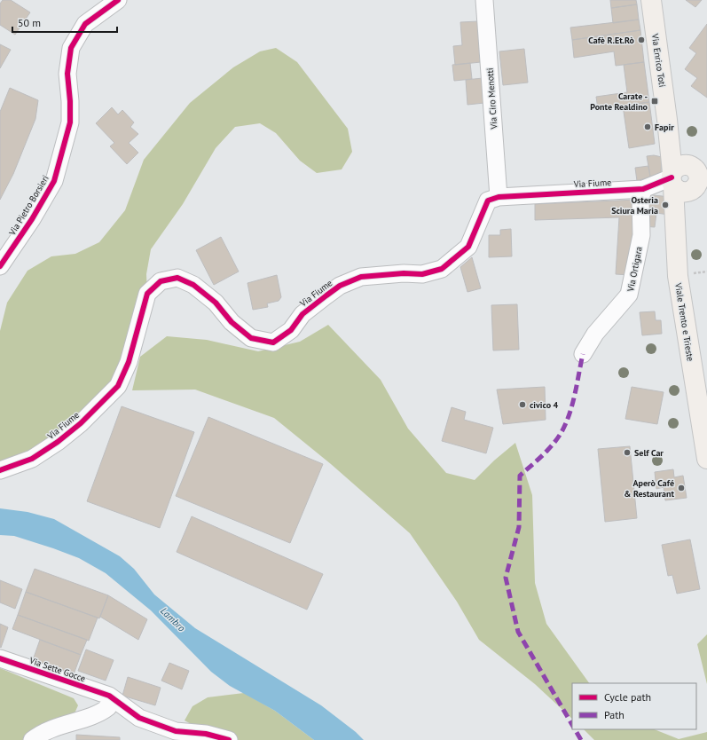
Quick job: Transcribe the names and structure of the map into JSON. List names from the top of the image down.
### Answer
{
  "streets": {
    "main road": ["Via Enrico Toti", "Viale Trento e Trieste"],
    "street": [
      "Via Ciro Menotti",
      "Via Fiume",
      "Via Pietro Borsieri",
      "Via Ortigara",
      "Via Sette Gocce"
    ]
  },
  "crossings": [
    ["Via Enrico Toti", "Via Fiume"],
    ["Via Enrico Toti", "Viale Trento e Trieste"],
    ["Via Ciro Menotti", "Via Fiume"],
    ["Via Fiume", "Via Ortigara"]
  ],
  "water": ["Lambro"],
  "places": {
    "other": [
      "Cafè R.Et.Rò",
      "Fapir",
      "Osteria Sciura Maria",
      "civico 4",
      "Self Car",
      "Aperò Café & Restaurant"
    ],
    "transit": ["Carate - Ponte Realdino"]
  },
  "legend": ["Cycle path", "Path"],
  "scale_bar": "50 m"
}
